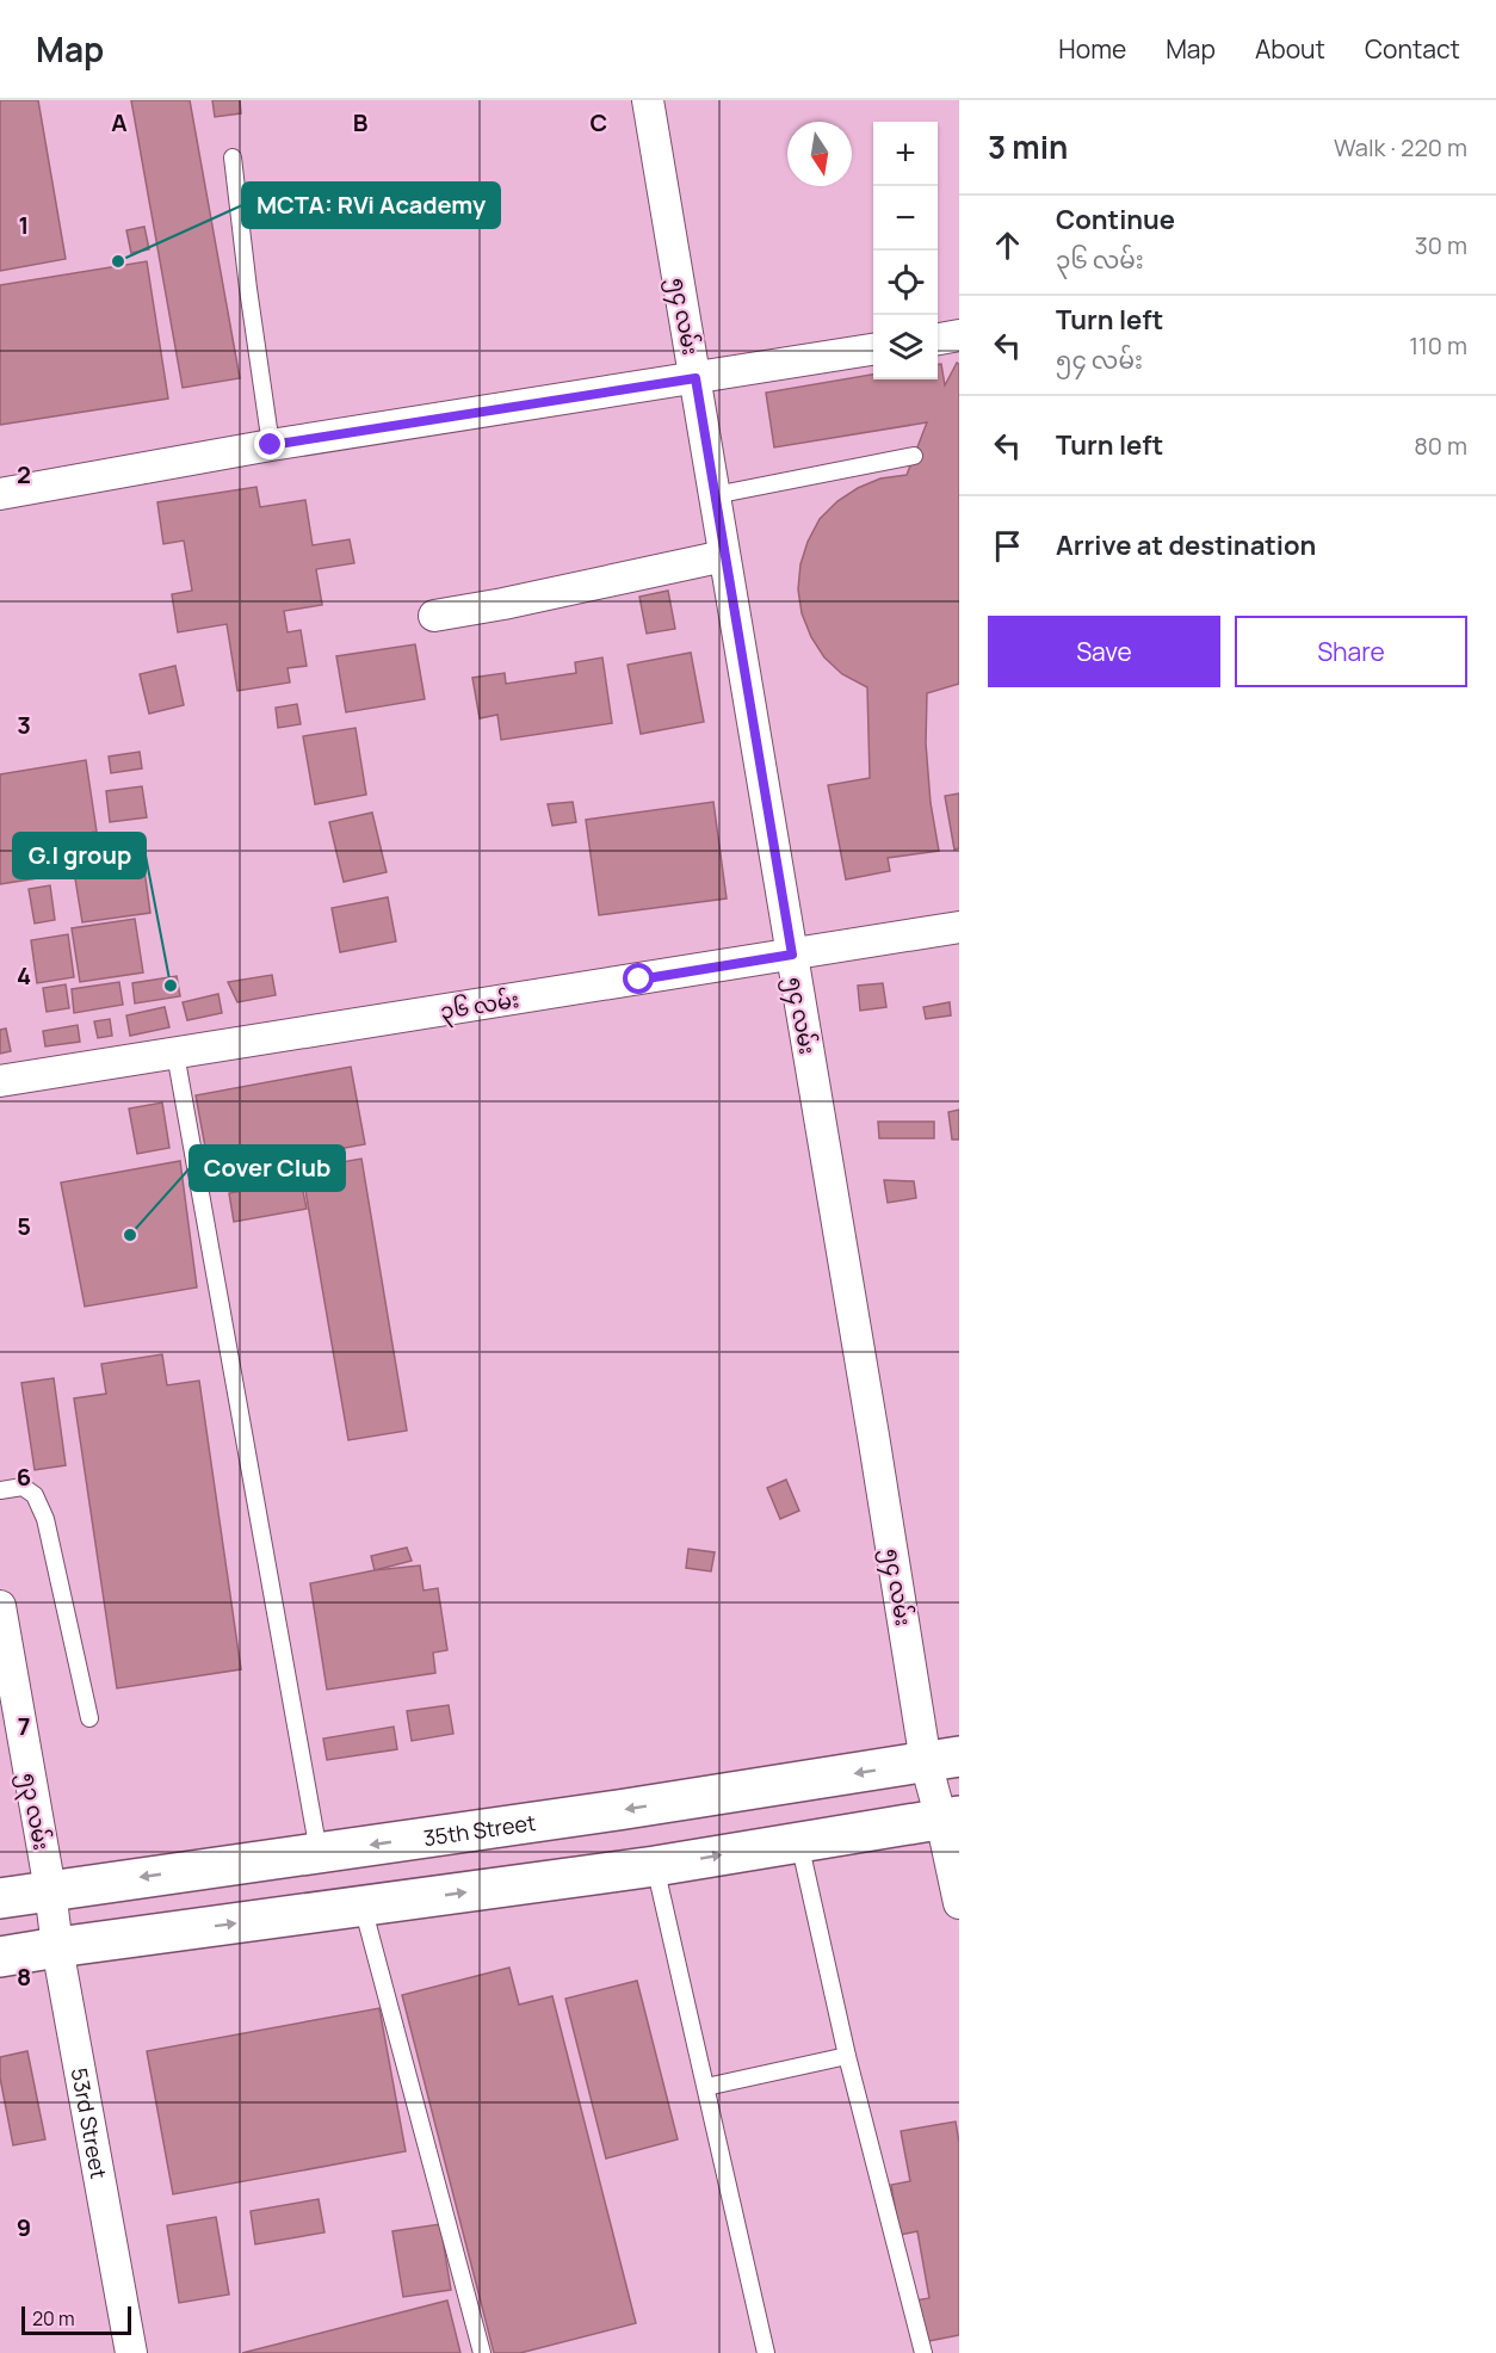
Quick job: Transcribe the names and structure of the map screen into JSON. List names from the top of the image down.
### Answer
{
  "streets": {
    "main road": ["35th Street"],
    "street": [
      "၅၄ လမ်း",
      "၃၆ လမ်း",
      "၅၃ လမ်း",
      "53rd Street"
    ]
  },
  "crossings": [
    ["၅၄ လမ်း", "၃၆ လမ်း"],
    ["၅၄ လမ်း", "35th Street"],
    ["၅၃ လမ်း", "35th Street"],
    ["၅၃ လမ်း", "53rd Street"],
    ["35th Street", "53rd Street"]
  ],
  "places": ["MCTA: RVi Academy", "G.I group", "Cover Club"],
  "scale_bar": "20 m",
  "north": "bottom",
  "page": {
    "header": "Map",
    "nav": [
      "Home",
      "Map",
      "About",
      "Contact"
    ],
    "heading": ["3 min", "Walk · 220 m"],
    "map_buttons": ["+", "−"],
    "list": [
      ["Continue", "၃၆ လမ်း", "30 m"],
      ["Turn left", "၅၄ လမ်း", "110 m"],
      ["Turn left", "80 m"],
      "Arrive at destination"
    ],
    "buttons": ["Save", "Share"],
    "scale": "20 m"
  },
  "grid": {
    "columns": ["A", "B", "C"],
    "rows": [
      "1",
      "2",
      "3",
      "4",
      "5",
      "6",
      "7",
      "8",
      "9"
    ]
  }
}
